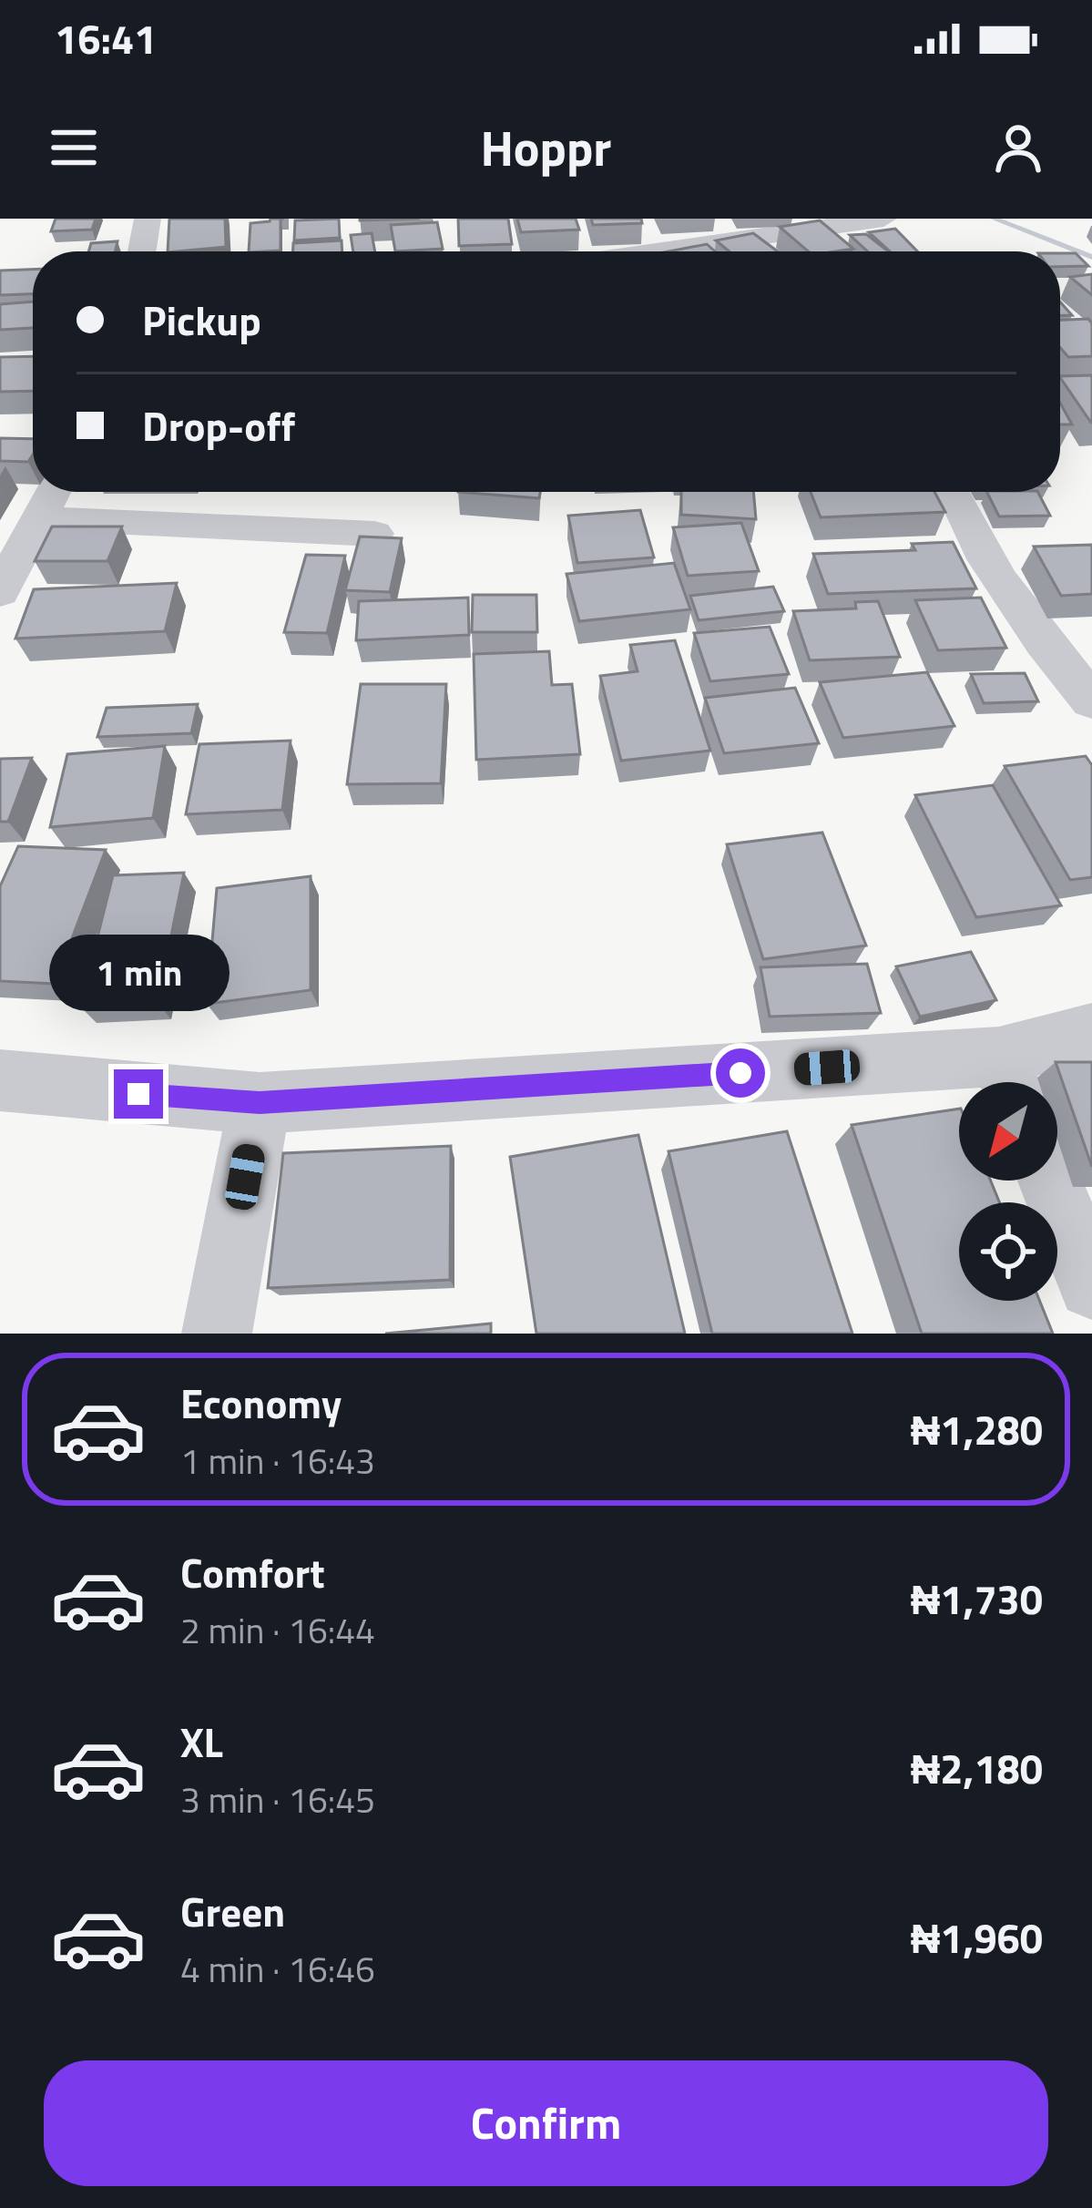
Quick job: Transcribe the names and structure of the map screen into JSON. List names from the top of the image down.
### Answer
{
  "north": "bottom left",
  "page": {
    "status": "16:41",
    "header": "Hoppr",
    "banner": ["Pickup", "Drop-off"],
    "bubble": "1 min",
    "list": [
      {
        "name": "Economy",
        "note": "1 min · 16:43",
        "value": "₦1,280"
      },
      {
        "name": "Comfort",
        "note": "2 min · 16:44",
        "value": "₦1,730"
      },
      {
        "name": "XL",
        "note": "3 min · 16:45",
        "value": "₦2,180"
      },
      {
        "name": "Green",
        "note": "4 min · 16:46",
        "value": "₦1,960"
      }
    ],
    "buttons": "Confirm"
  }
}
